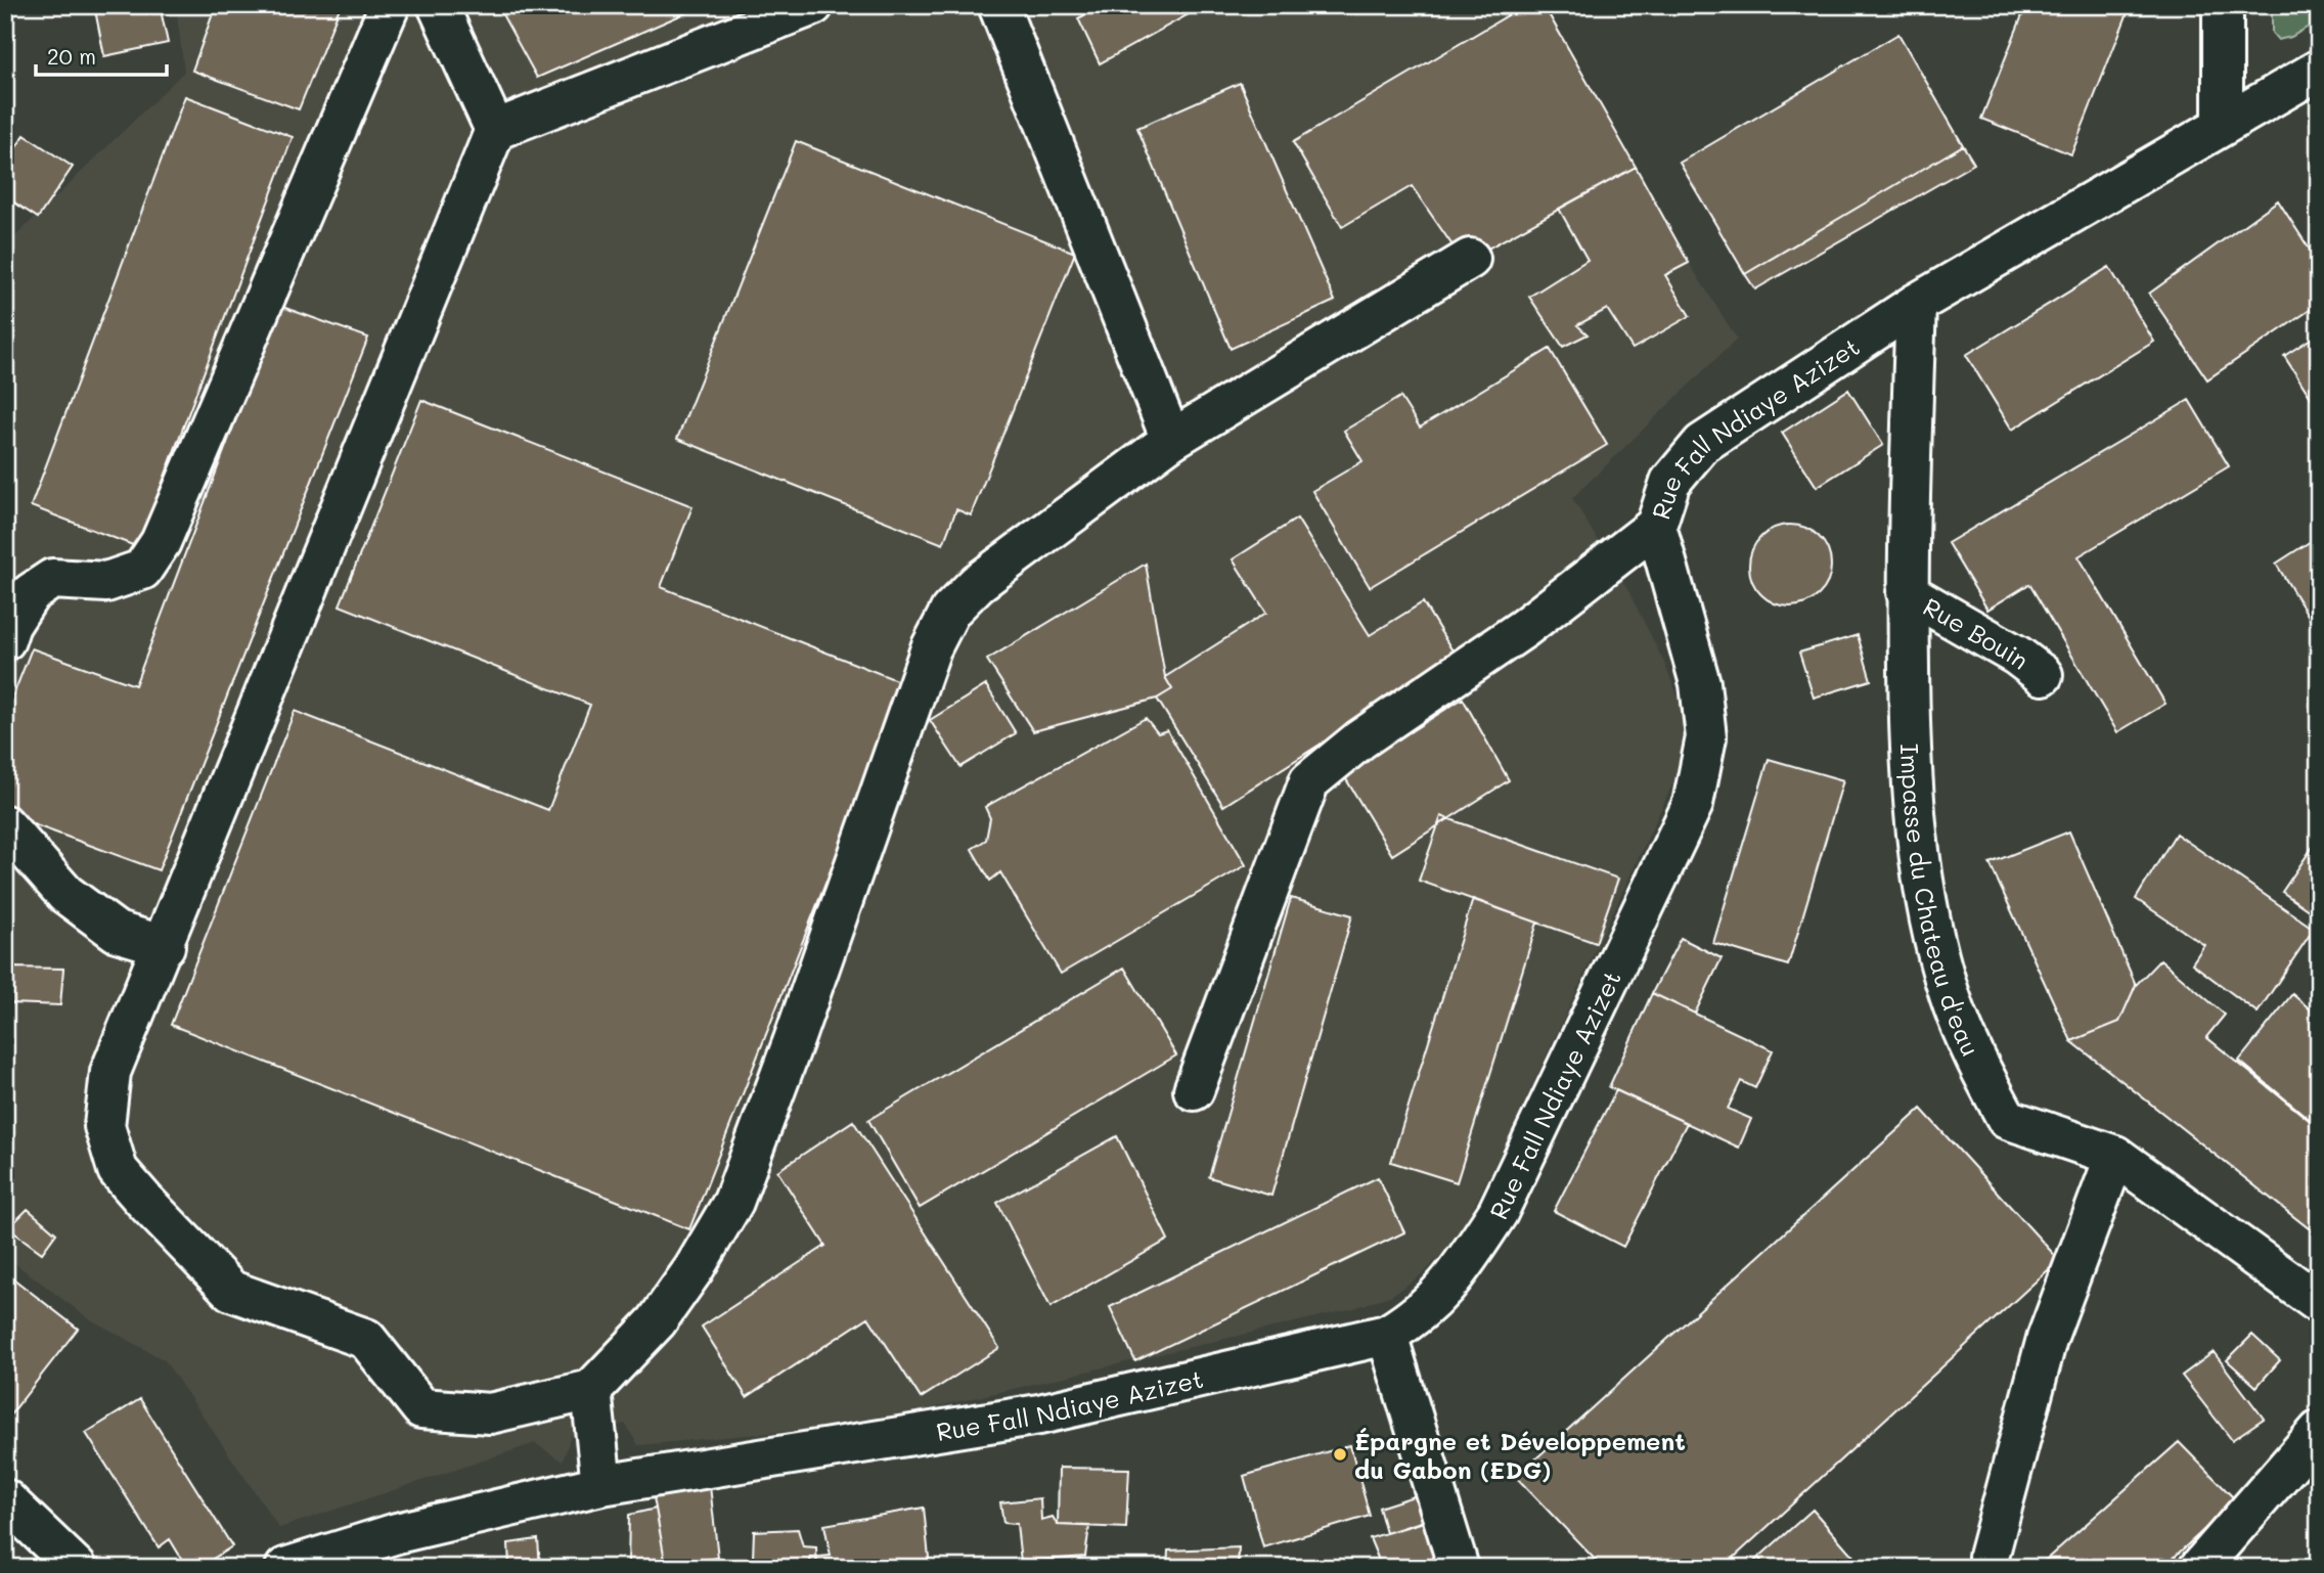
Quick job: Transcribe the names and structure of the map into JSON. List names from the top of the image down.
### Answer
{
  "streets": {
    "street": ["Rue Fall Ndiaye Azizet", "Rue Bouin", "Impasse du Chateau d'eau"]
  },
  "crossings": [
    ["Rue Fall Ndiaye Azizet", "Impasse du Chateau d'eau"],
    ["Rue Bouin", "Impasse du Chateau d'eau"]
  ],
  "places": ["Épargne et Développement du Gabon (EDG)"],
  "scale_bar": "20 m"
}
